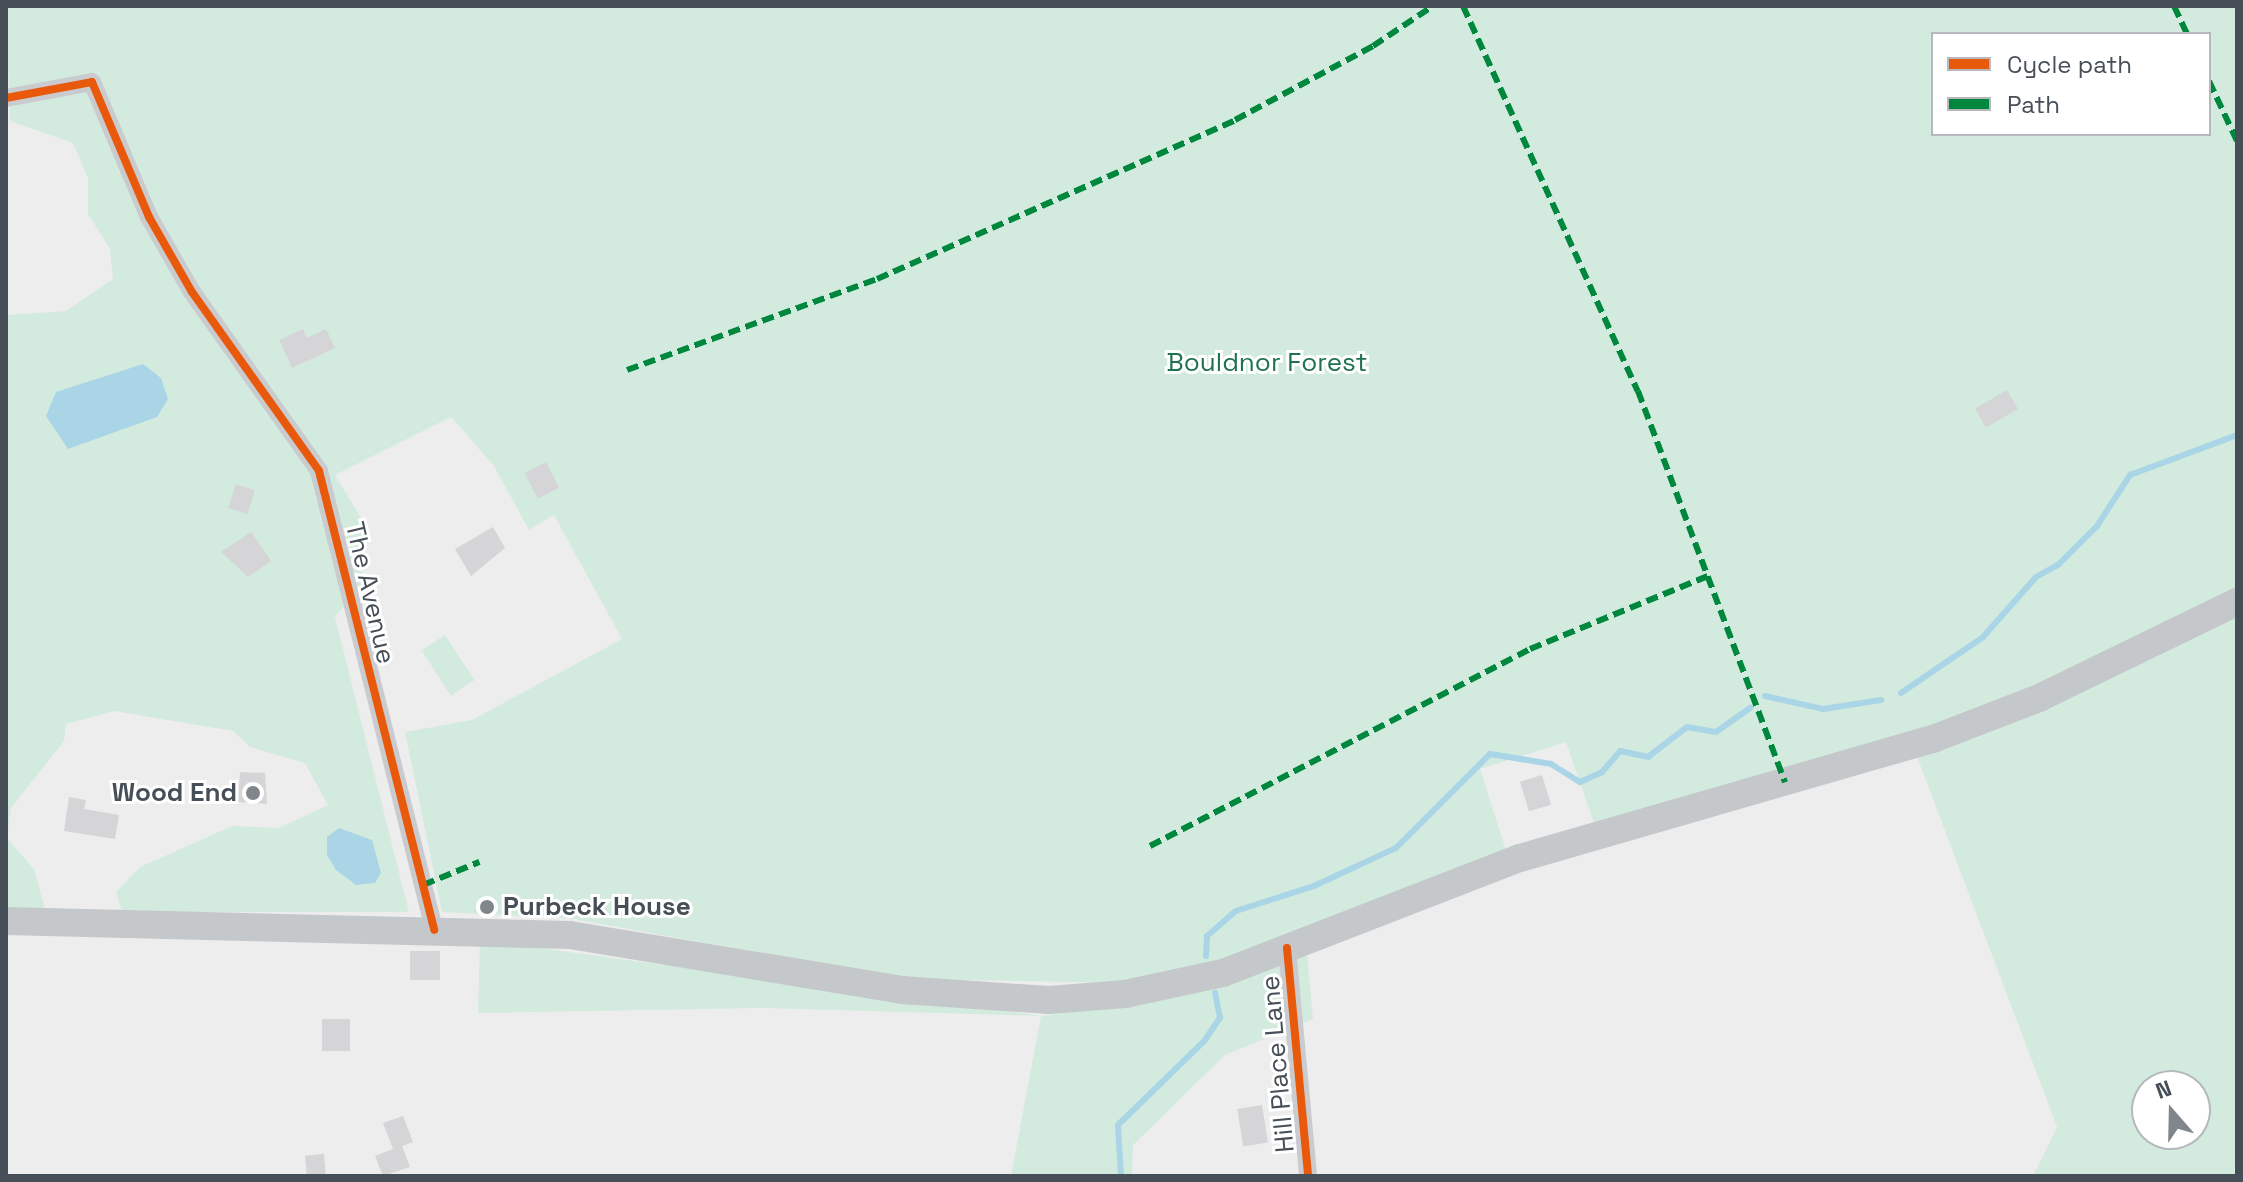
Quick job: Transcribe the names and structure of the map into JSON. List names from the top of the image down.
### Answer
{
  "streets": {
    "street": ["The Avenue", "Hill Place Lane"]
  },
  "parks": ["Bouldnor Forest"],
  "places": ["Wood End", "Purbeck House"],
  "legend": ["Cycle path", "Path"],
  "north": "top"
}
